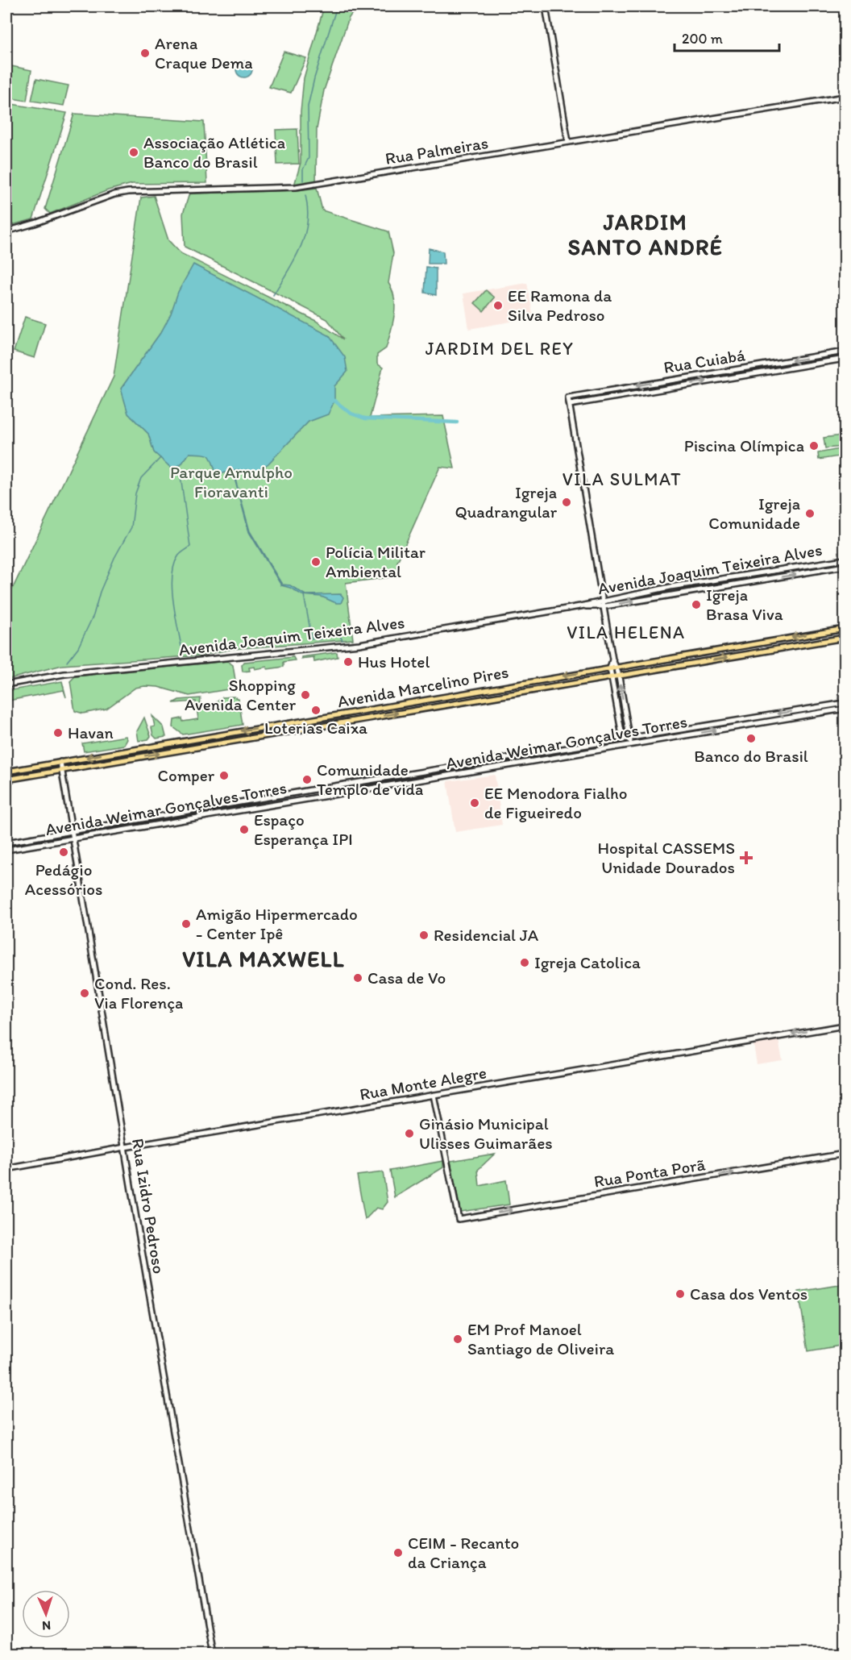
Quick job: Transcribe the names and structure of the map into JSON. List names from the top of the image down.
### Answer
{
  "streets": {
    "main road": ["Avenida Marcelino Pires"],
    "street": [
      "Rua Palmeiras",
      "Rua Cuiabá",
      "Avenida Joaquim Teixeira Alves",
      "Avenida Weimar Gonçalves Torres",
      "Rua Monte Alegre",
      "Rua Ponta Porã",
      "Rua Izidro Pedroso"
    ]
  },
  "crossings": [
    ["Avenida Marcelino Pires", "Rua Izidro Pedroso"],
    ["Avenida Weimar Gonçalves Torres", "Rua Izidro Pedroso"],
    ["Rua Monte Alegre", "Rua Ponta Porã"],
    ["Rua Monte Alegre", "Rua Izidro Pedroso"]
  ],
  "one_way": ["Rua Monte Alegre", "Rua Ponta Porã"],
  "districts": [
    "JARDIM SANTO ANDRÉ",
    "JARDIM DEL REY",
    "VILA SULMAT",
    "VILA HELENA",
    "VILA MAXWELL"
  ],
  "parks": ["Parque Arnulpho Fioravanti"],
  "places": {
    "other": [
      "Arena Craque Dema",
      "Associação Atlética Banco do Brasil",
      "EE Ramona da Silva Pedroso",
      "Piscina Olímpica",
      "Igreja Quadrangular",
      "Igreja Comunidade",
      "Polícia Militar Ambiental",
      "Igreja Brasa Viva",
      "Hus Hotel",
      "Shopping Avenida Center",
      "Loterias Caixa",
      "Havan",
      "Banco do Brasil",
      "Comper",
      "Comunidade Templo de vida",
      "EE Menodora Fialho de Figueiredo",
      "Espaço Esperança IPI",
      "Pedágio Acessórios",
      "Amigão Hipermercado - Center Ipê",
      "Residencial JA",
      "Igreja Catolica",
      "Casa de Vo",
      "Cond. Res. Via Florença",
      "Ginásio Municipal Ulisses Guimarães",
      "Casa dos Ventos",
      "EM Prof Manoel Santiago de Oliveira",
      "CEIM - Recanto da Criança"
    ],
    "health": ["Hospital CASSEMS Unidade Dourados"]
  },
  "scale_bar": "200 m",
  "north": "bottom"
}
